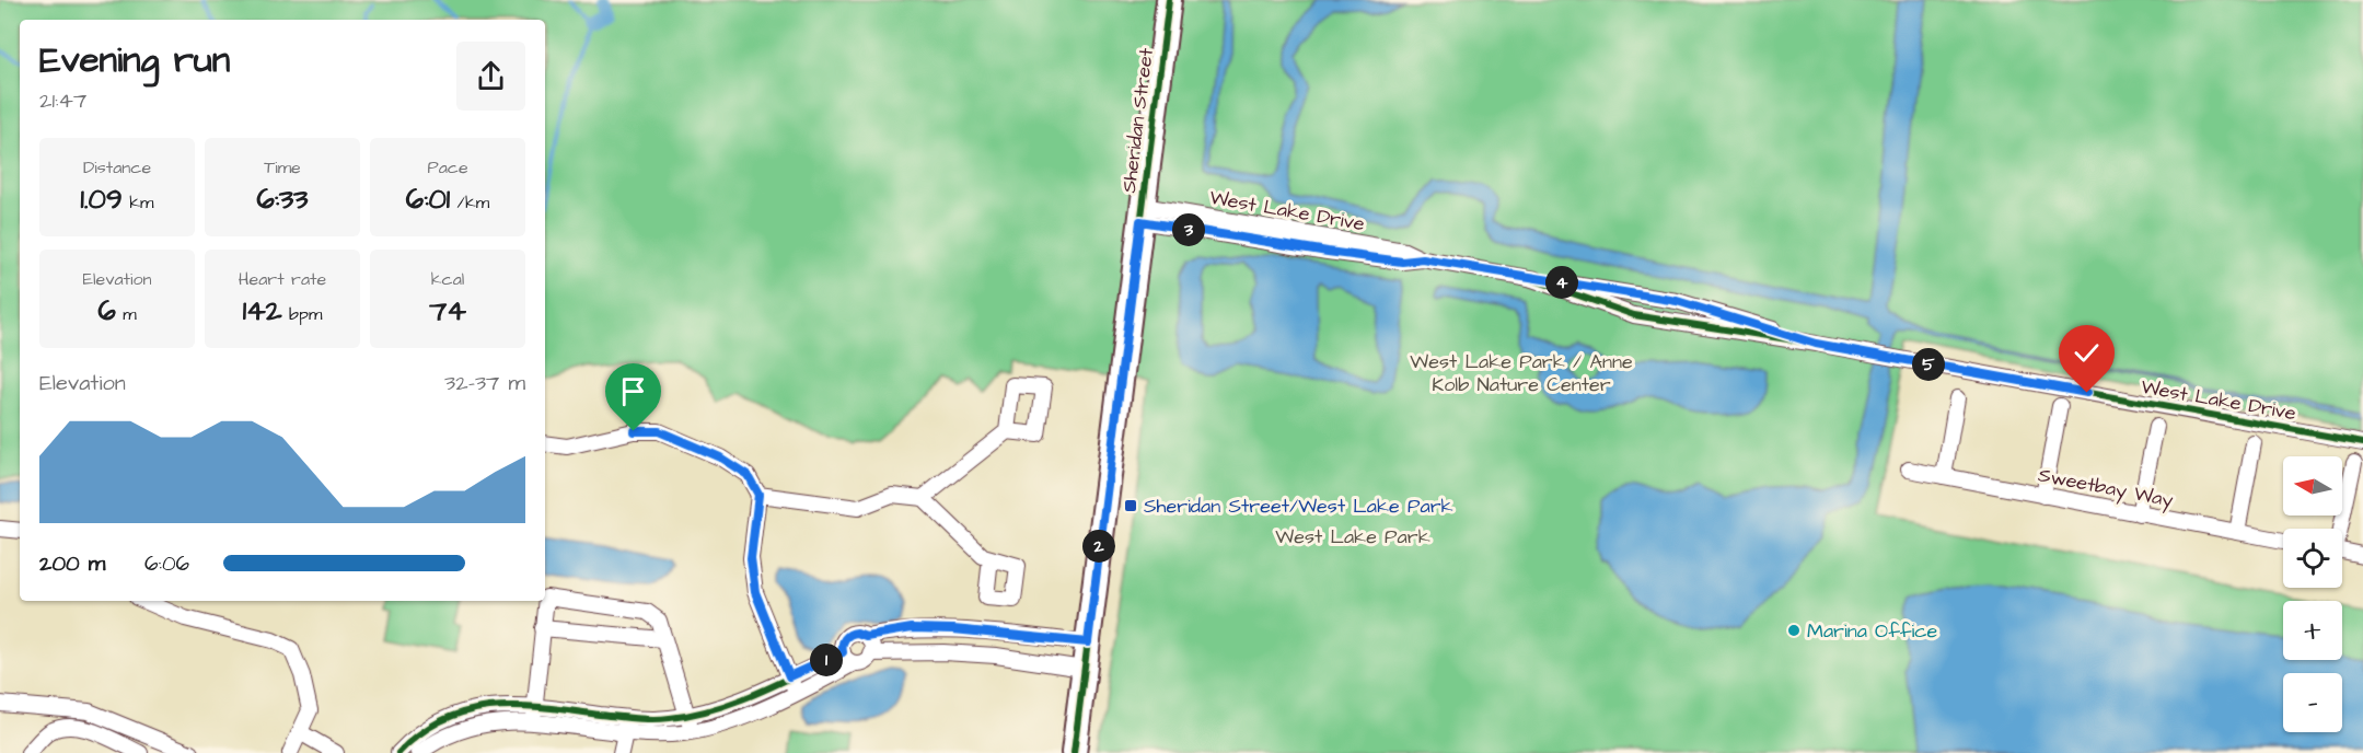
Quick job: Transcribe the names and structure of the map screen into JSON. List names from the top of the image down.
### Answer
{
  "streets": {
    "main road": ["Sheridan Street"],
    "street": ["West Lake Drive", "Sweetbay Way"]
  },
  "crossings": [
    ["Sheridan Street", "West Lake Drive"]
  ],
  "parks": ["West Lake Park / Anne Kolb Nature Center", "West Lake Park"],
  "places": {
    "transit": ["Sheridan Street/West Lake Park"],
    "other": ["Marina Office"]
  },
  "north": "left",
  "page": {
    "heading": ["Evening run", "21:47"],
    "stats": [
      ["Distance", "1.09 km"],
      ["Time", "6:33"],
      ["Pace", "6:01 /km"],
      ["Elevation", "6 m"],
      ["Heart rate", "142 bpm"],
      ["kcal", "74"]
    ],
    "pins": [
      "3",
      "4",
      "5",
      "2",
      "1"
    ],
    "chart": ["Elevation", "32–37 m"],
    "map_buttons": ["+", "−"],
    "list": [
      {
        "name": "200 m",
        "note": "6:06"
      }
    ]
  }
}
